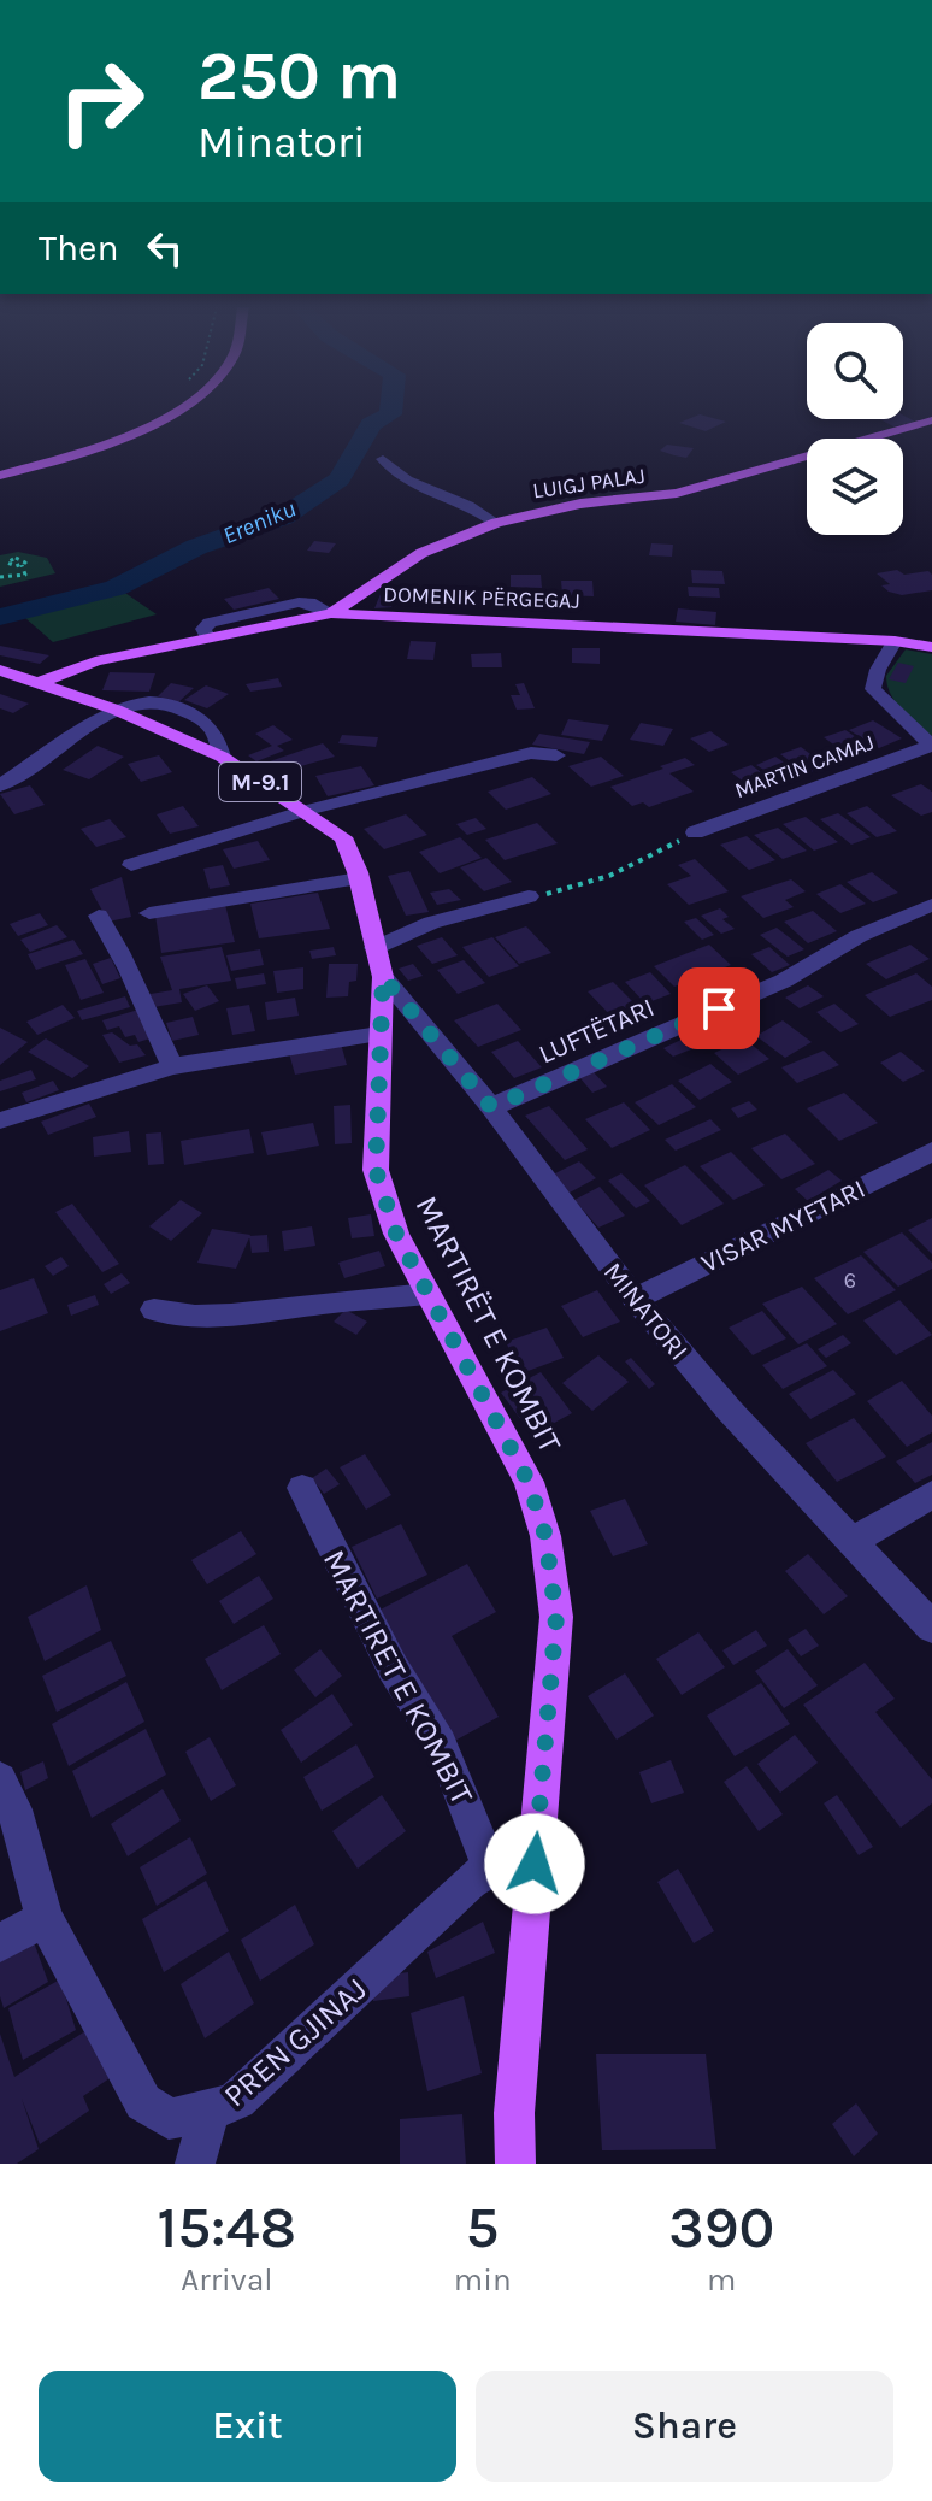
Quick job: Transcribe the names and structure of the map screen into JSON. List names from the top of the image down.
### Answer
{
  "streets": {
    "main road": [
      "LUIGJ PALAJ",
      "DOMENIK PËRGEGAJ",
      "M-9.1",
      "MARTIRËT E KOMBIT"
    ],
    "street": [
      "MARTIN CAMAJ",
      "LUFTËTARI",
      "VISAR MYFTARI",
      "MINATORI",
      "MARTIRET E KOMBIT",
      "PREN GJINAJ"
    ]
  },
  "crossings": [
    ["LUIGJ PALAJ", "DOMENIK PËRGEGAJ"],
    ["DOMENIK PËRGEGAJ", "MARTIN CAMAJ"],
    ["DOMENIK PËRGEGAJ", "M-9.1"],
    ["DOMENIK PËRGEGAJ", "MARTIRËT E KOMBIT"],
    ["M-9.1", "MARTIRËT E KOMBIT"],
    ["LUFTËTARI", "MINATORI"],
    ["VISAR MYFTARI", "MINATORI"],
    ["MINATORI", "MARTIRËT E KOMBIT"],
    ["MARTIRET E KOMBIT", "PREN GJINAJ"]
  ],
  "water": ["Ereniku"],
  "house_numbers": ["6"],
  "page": {
    "turn": ["250 m", "Minatori"],
    "then": "Then",
    "eta": [
      "15:48",
      "Arrival",
      "5",
      "min",
      "390",
      "m"
    ],
    "buttons": ["Exit", "Share"]
  }
}
